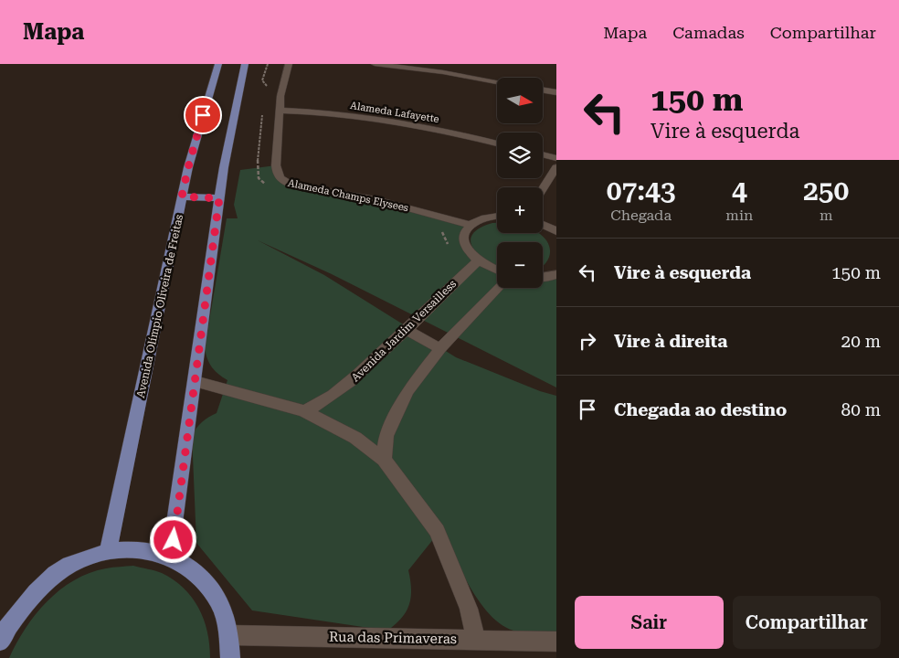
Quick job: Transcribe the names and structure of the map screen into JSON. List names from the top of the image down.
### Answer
{
  "streets": {
    "main road": ["Avenida Olímpio Oliveira de Freitas"],
    "street": [
      "Alameda Lafayette",
      "Alameda Champs Elysees",
      "Avenida Jardim Versailless",
      "Rua das Primaveras"
    ]
  },
  "crossings": [
    ["Alameda Lafayette", "Alameda Champs Elysees"]
  ],
  "north": "right",
  "page": {
    "header": "Mapa",
    "nav": ["Mapa", "Camadas", "Compartilhar"],
    "turn": ["150 m", "Vire à esquerda"],
    "map_buttons": ["+", "−"],
    "eta": [
      "07:43",
      "Chegada",
      "4",
      "min",
      "250",
      "m"
    ],
    "list": [
      {
        "name": "Vire à esquerda",
        "value": "150 m"
      },
      {
        "name": "Vire à direita",
        "value": "20 m"
      },
      {
        "name": "Chegada ao destino",
        "value": "80 m"
      }
    ],
    "buttons": ["Sair", "Compartilhar"]
  }
}
